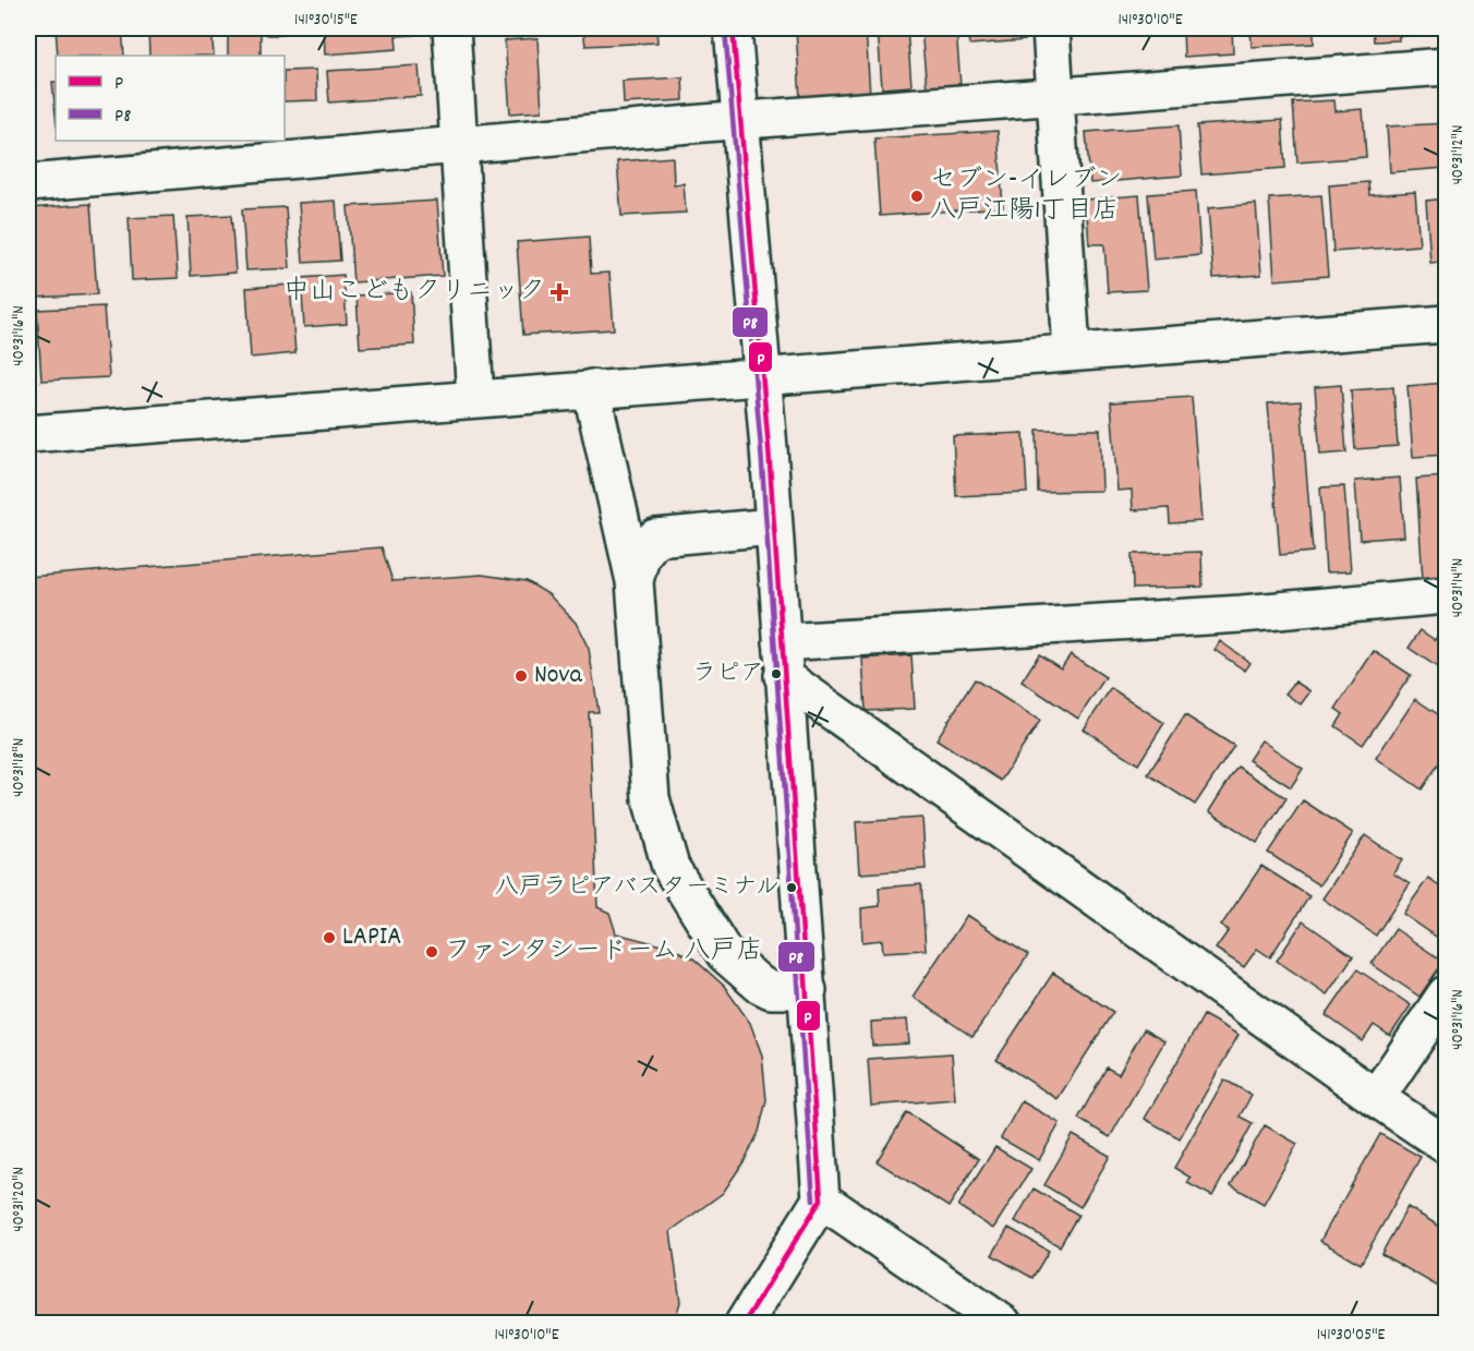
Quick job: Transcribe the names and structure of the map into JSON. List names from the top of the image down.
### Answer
{
  "places": {
    "other": [
      "セブン-イレブン 八戸江陽1丁目店",
      "ラピア",
      "Nova",
      "八戸ラピアバスターミナル",
      "LAPIA",
      "ファンタシードーム 八戸店"
    ],
    "health": ["中山こどもクリニック"]
  },
  "lines": ["transit line P", "transit line P8"],
  "legend": ["P", "P8"],
  "coordinates": [
    "141°30'15\"E",
    "141°30'10\"E",
    "40°31'12\"N",
    "40°31'16\"N",
    "40°31'14\"N",
    "40°31'18\"N",
    "40°31'20\"N",
    "141°30'05\"E"
  ]
}
